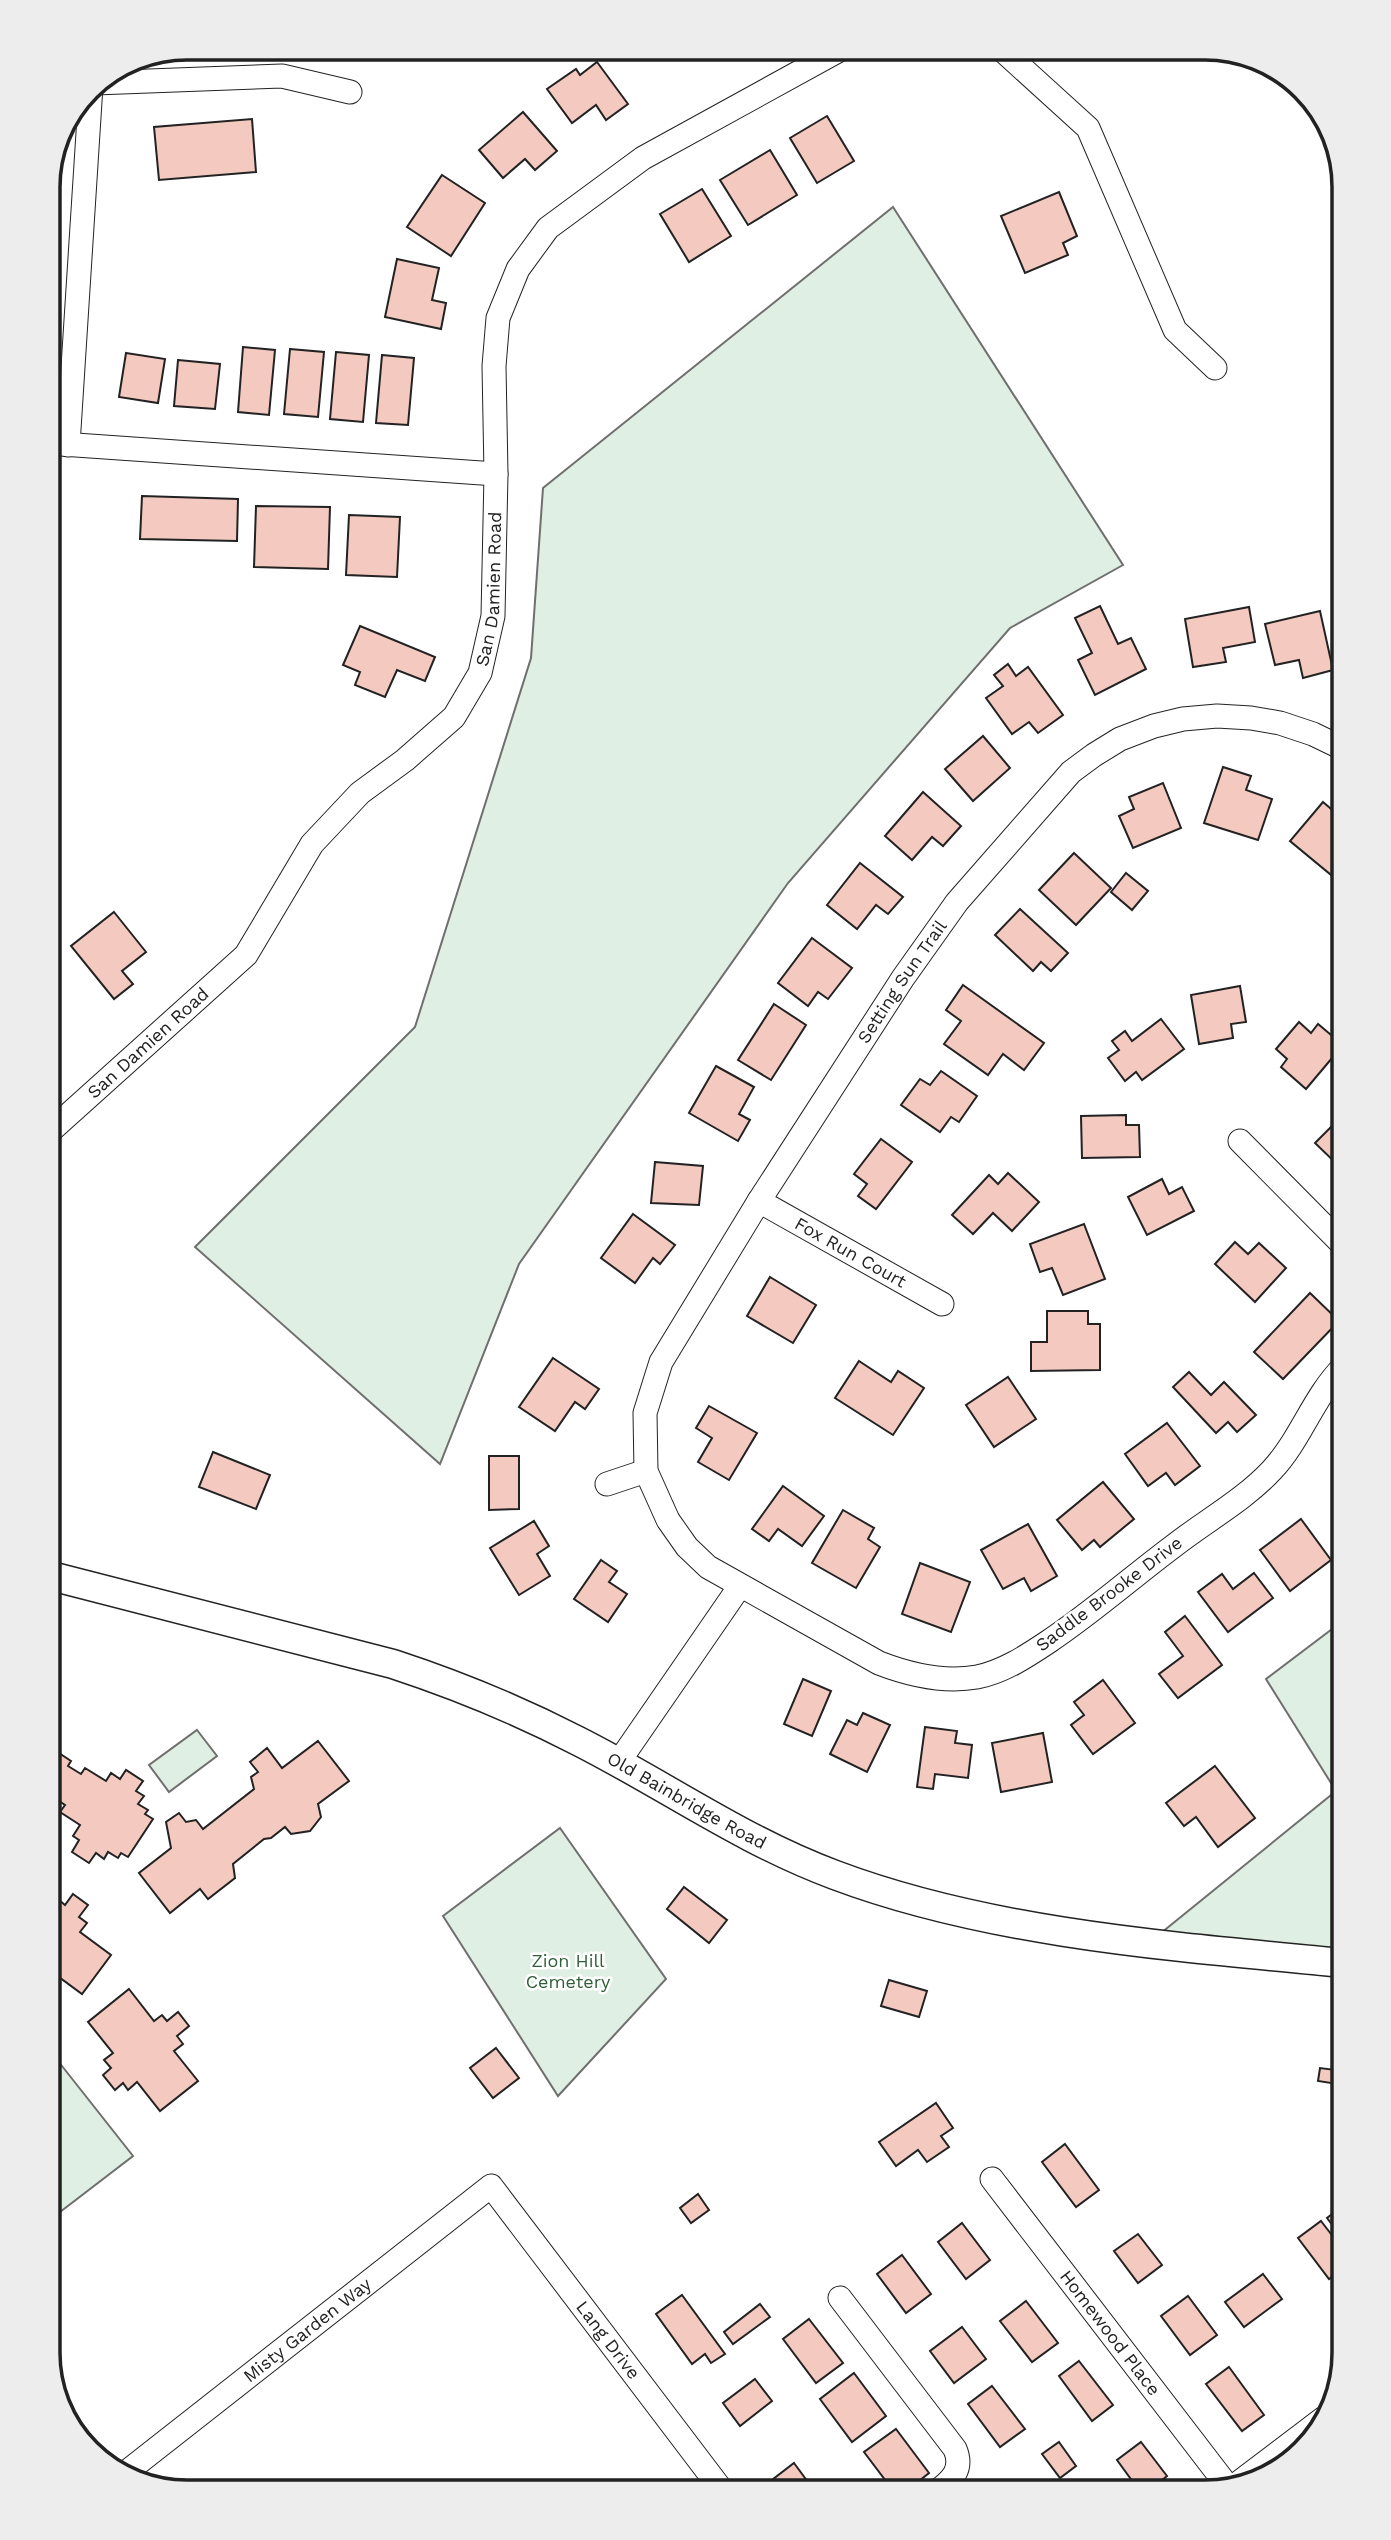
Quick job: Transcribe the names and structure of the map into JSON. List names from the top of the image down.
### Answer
{
  "streets": {
    "main road": ["Old Bainbridge Road"],
    "street": [
      "San Damien Road",
      "Setting Sun Trail",
      "Fox Run Court",
      "Saddle Brooke Drive",
      "Misty Garden Way",
      "Homewood Place",
      "Lang Drive"
    ]
  },
  "crossings": [
    ["Setting Sun Trail", "Fox Run Court"],
    ["Setting Sun Trail", "Saddle Brooke Drive"],
    ["Misty Garden Way", "Lang Drive"]
  ],
  "parks": ["Zion Hill Cemetery"]
}
